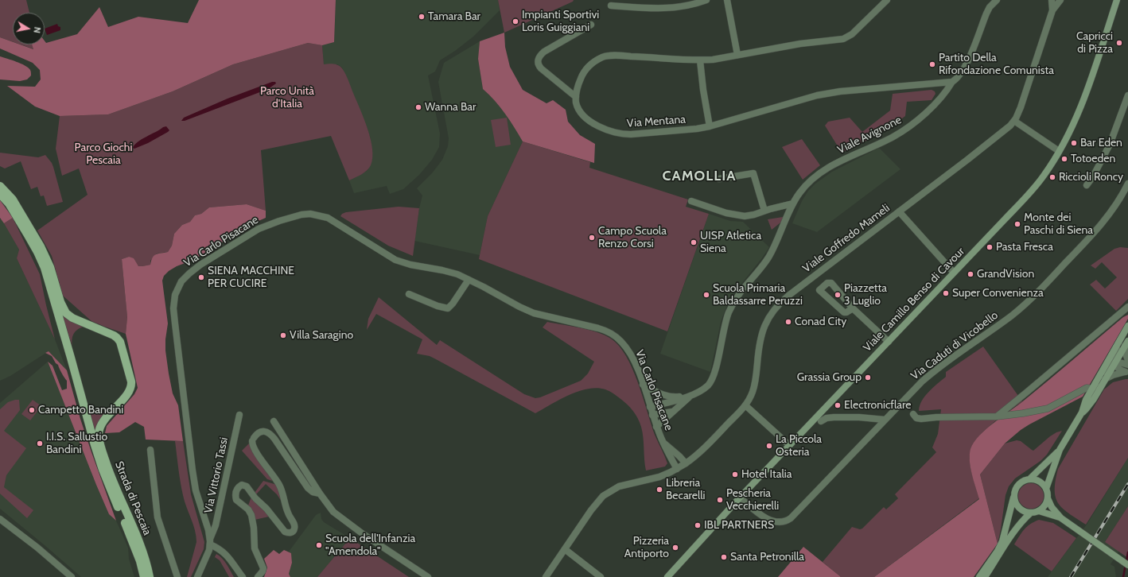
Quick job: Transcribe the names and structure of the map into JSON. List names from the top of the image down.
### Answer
{
  "streets": {
    "main road": ["Viale Camillo Benso di Cavour", "Strada di Pescaia"],
    "street": [
      "Via Mentana",
      "Viale Avignone",
      "Viale Goffredo Mameli",
      "Via Carlo Pisacane",
      "Via Caduti di Vicobello",
      "Via Vittorio Tassi"
    ]
  },
  "crossings": [
    ["Via Mentana", "Viale Avignone"],
    ["Viale Avignone", "Via Carlo Pisacane"],
    ["Viale Goffredo Mameli", "Via Carlo Pisacane"],
    ["Via Carlo Pisacane", "Via Vittorio Tassi"],
    ["Viale Camillo Benso di Cavour", "Via Caduti di Vicobello"]
  ],
  "districts": ["CAMOLLIA"],
  "parks": ["Parco Unità d'Italia", "Parco Giochi Pescaia"],
  "places": [
    "Tamara Bar",
    "Impianti Sportivi Loris Guiggiani",
    "Capricci di Pizza",
    "Partito Della Rifondazione Comunista",
    "Wanna Bar",
    "Bar Eden",
    "Totoeden",
    "Riccioli Roncy",
    "Monte dei Paschi di Siena",
    "Campo Scuola Renzo Corsi",
    "UISP Atletica Siena",
    "Pasta Fresca",
    "GrandVision",
    "SIENA MACCHINE PER CUCIRE",
    "Super Convenienza",
    "Scuola Primaria Baldassarre Peruzzi",
    "Piazzetta 3 Luglio",
    "Conad City",
    "Villa Saragino",
    "Grassia Group",
    "Electronicflare",
    "Campetto Bandini",
    "I.I.S. Sallustio Bandini",
    "La Piccola Osteria",
    "Hotel Italia",
    "Libreria Becarelli",
    "Pescheria Vecchierelli",
    "IBL PARTNERS",
    "Scuola dell'Infanzia \"Amendola\"",
    "Pizzeria Antiporto",
    "Santa Petronilla"
  ],
  "north": "right"
}
